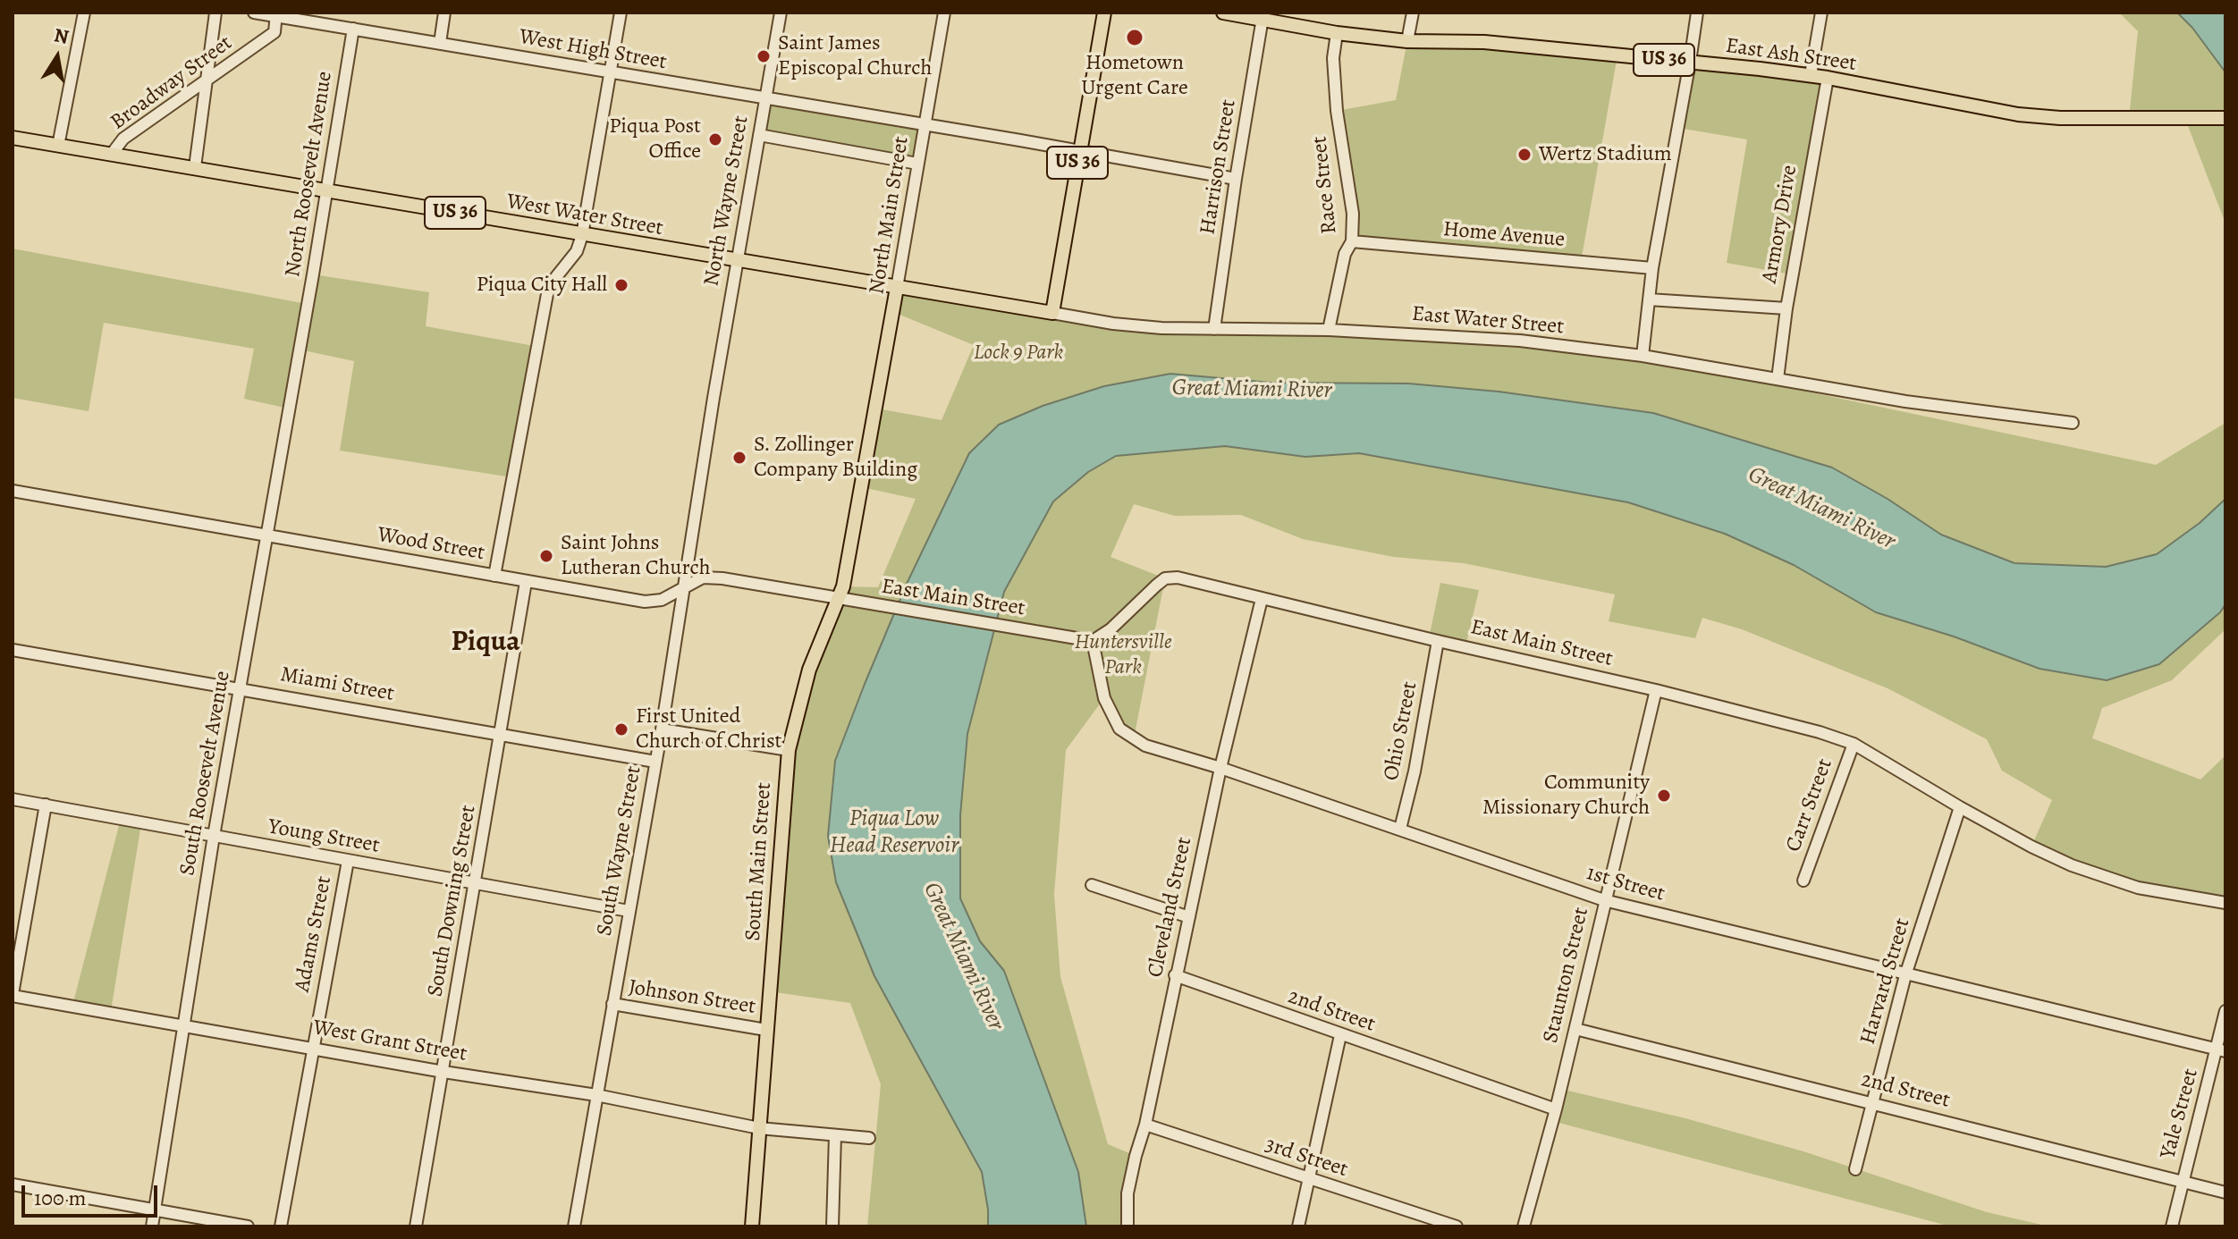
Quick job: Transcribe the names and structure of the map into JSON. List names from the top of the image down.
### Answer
{
  "streets": {
    "main road": [
      "East Ash Street",
      "US 36",
      "West Water Street",
      "North Main Street",
      "East Water Street",
      "South Main Street"
    ],
    "street": [
      "West High Street",
      "Broadway Street",
      "Harrison Street",
      "North Roosevelt Avenue",
      "Race Street",
      "North Wayne Street",
      "Armory Drive",
      "Home Avenue",
      "Wood Street",
      "East Main Street",
      "Miami Street",
      "Ohio Street",
      "South Roosevelt Avenue",
      "Carr Street",
      "Young Street",
      "South Wayne Street",
      "1st Street",
      "South Downing Street",
      "Cleveland Street",
      "Adams Street",
      "Staunton Street",
      "Harvard Street",
      "Johnson Street",
      "2nd Street",
      "West Grant Street",
      "Yale Street",
      "3rd Street"
    ]
  },
  "crossings": [
    ["West High Street", "US 36"],
    ["West High Street", "Broadway Street"],
    ["West High Street", "Harrison Street"],
    ["West High Street", "North Roosevelt Avenue"],
    ["West High Street", "North Wayne Street"],
    ["West High Street", "North Main Street"],
    ["East Ash Street", "Harrison Street"],
    ["East Ash Street", "Race Street"],
    ["East Ash Street", "Armory Drive"],
    ["US 36", "East Water Street"],
    ["Broadway Street", "West Water Street"],
    ["Harrison Street", "East Water Street"],
    ["North Roosevelt Avenue", "West Water Street"],
    ["North Roosevelt Avenue", "South Roosevelt Avenue"],
    ["Race Street", "Home Avenue"],
    ["Race Street", "East Water Street"],
    ["North Wayne Street", "West Water Street"],
    ["North Wayne Street", "South Wayne Street"],
    ["West Water Street", "North Main Street"],
    ["West Water Street", "East Water Street"],
    ["North Main Street", "East Water Street"],
    ["North Main Street", "South Main Street"],
    ["Armory Drive", "East Water Street"],
    ["Wood Street", "East Main Street"],
    ["Wood Street", "South Roosevelt Avenue"],
    ["Wood Street", "South Wayne Street"],
    ["Wood Street", "South Main Street"],
    ["Wood Street", "South Downing Street"],
    ["East Main Street", "Ohio Street"],
    ["East Main Street", "Carr Street"],
    ["East Main Street", "South Main Street"],
    ["East Main Street", "1st Street"],
    ["East Main Street", "Cleveland Street"],
    ["East Main Street", "Staunton Street"],
    ["East Main Street", "Harvard Street"],
    ["Miami Street", "South Roosevelt Avenue"],
    ["Miami Street", "South Wayne Street"],
    ["Miami Street", "South Downing Street"],
    ["Ohio Street", "1st Street"],
    ["South Roosevelt Avenue", "Young Street"],
    ["South Roosevelt Avenue", "West Grant Street"],
    ["Young Street", "South Wayne Street"],
    ["Young Street", "South Downing Street"],
    ["Young Street", "Adams Street"],
    ["South Wayne Street", "Johnson Street"],
    ["South Wayne Street", "West Grant Street"],
    ["South Main Street", "Johnson Street"],
    ["South Main Street", "West Grant Street"],
    ["1st Street", "Cleveland Street"],
    ["1st Street", "Staunton Street"],
    ["1st Street", "Harvard Street"],
    ["1st Street", "Yale Street"],
    ["South Downing Street", "West Grant Street"],
    ["Cleveland Street", "2nd Street"],
    ["Cleveland Street", "3rd Street"],
    ["Adams Street", "West Grant Street"],
    ["Staunton Street", "2nd Street"],
    ["Harvard Street", "2nd Street"],
    ["2nd Street", "Yale Street"]
  ],
  "districts": ["Piqua"],
  "water": ["Great Miami River", "Piqua Low Head Reservoir"],
  "parks": ["Lock 9 Park", "Huntersville Park"],
  "places": [
    "Hometown Urgent Care",
    "Saint James Episcopal Church",
    "Piqua Post Office",
    "Wertz Stadium",
    "Piqua City Hall",
    "S. Zollinger Company Building",
    "Saint Johns Lutheran Church",
    "First United Church of Christ",
    "Community Missionary Church"
  ],
  "scale_bar": "100 m",
  "north": "top"
}
